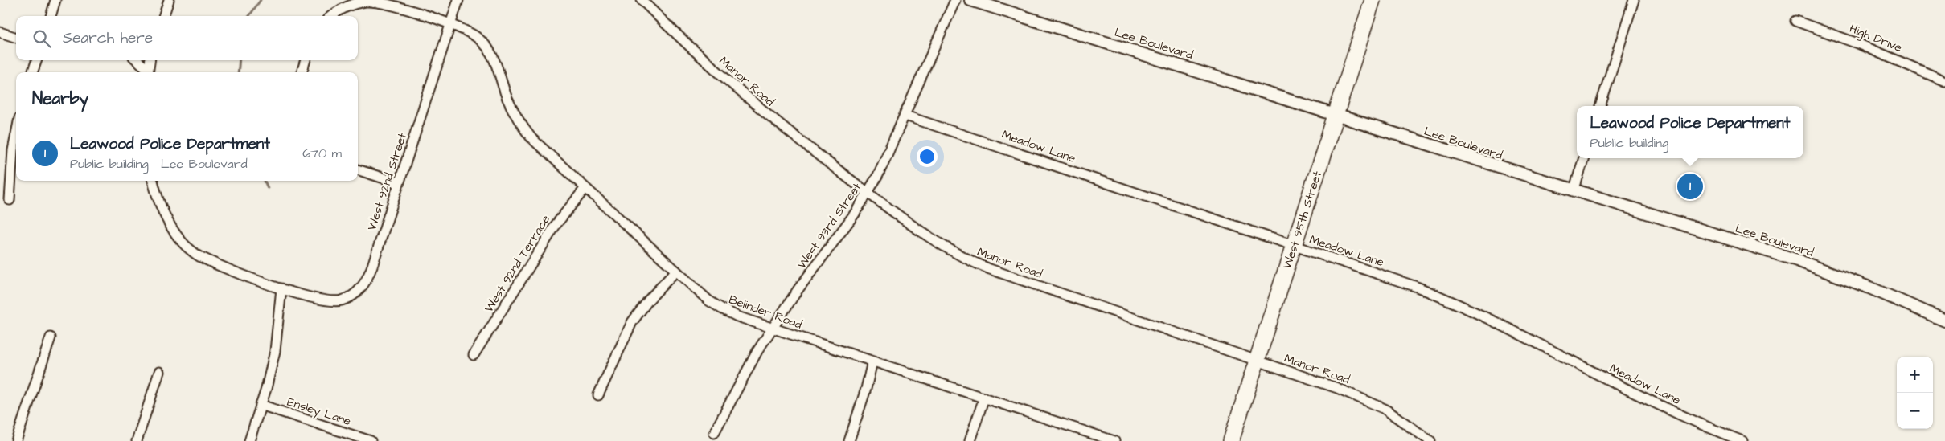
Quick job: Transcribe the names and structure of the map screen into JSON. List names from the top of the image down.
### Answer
{
  "streets": {
    "main road": ["West 95th Street"],
    "street": [
      "High Drive",
      "Lee Boulevard",
      "Manor Road",
      "Meadow Lane",
      "West 92nd Street",
      "West 93rd Street",
      "West 92nd Terrace",
      "Belinder Road",
      "Ensley Lane"
    ]
  },
  "crossings": [
    ["Lee Boulevard", "West 95th Street"],
    ["Manor Road", "West 95th Street"],
    ["Manor Road", "West 93rd Street"],
    ["Meadow Lane", "West 95th Street"],
    ["Meadow Lane", "West 93rd Street"],
    ["West 92nd Street", "Belinder Road"],
    ["West 93rd Street", "Belinder Road"],
    ["West 92nd Terrace", "Belinder Road"]
  ],
  "page": {
    "search": "Search here",
    "heading": "Nearby",
    "popup": ["Leawood Police Department", "Public building"],
    "list": [
      {
        "mark": "1",
        "name": "Leawood Police Department",
        "note": "Public building · Lee Boulevard",
        "value": "670 m"
      }
    ],
    "pins": "1",
    "map_buttons": ["+", "−"]
  }
}
